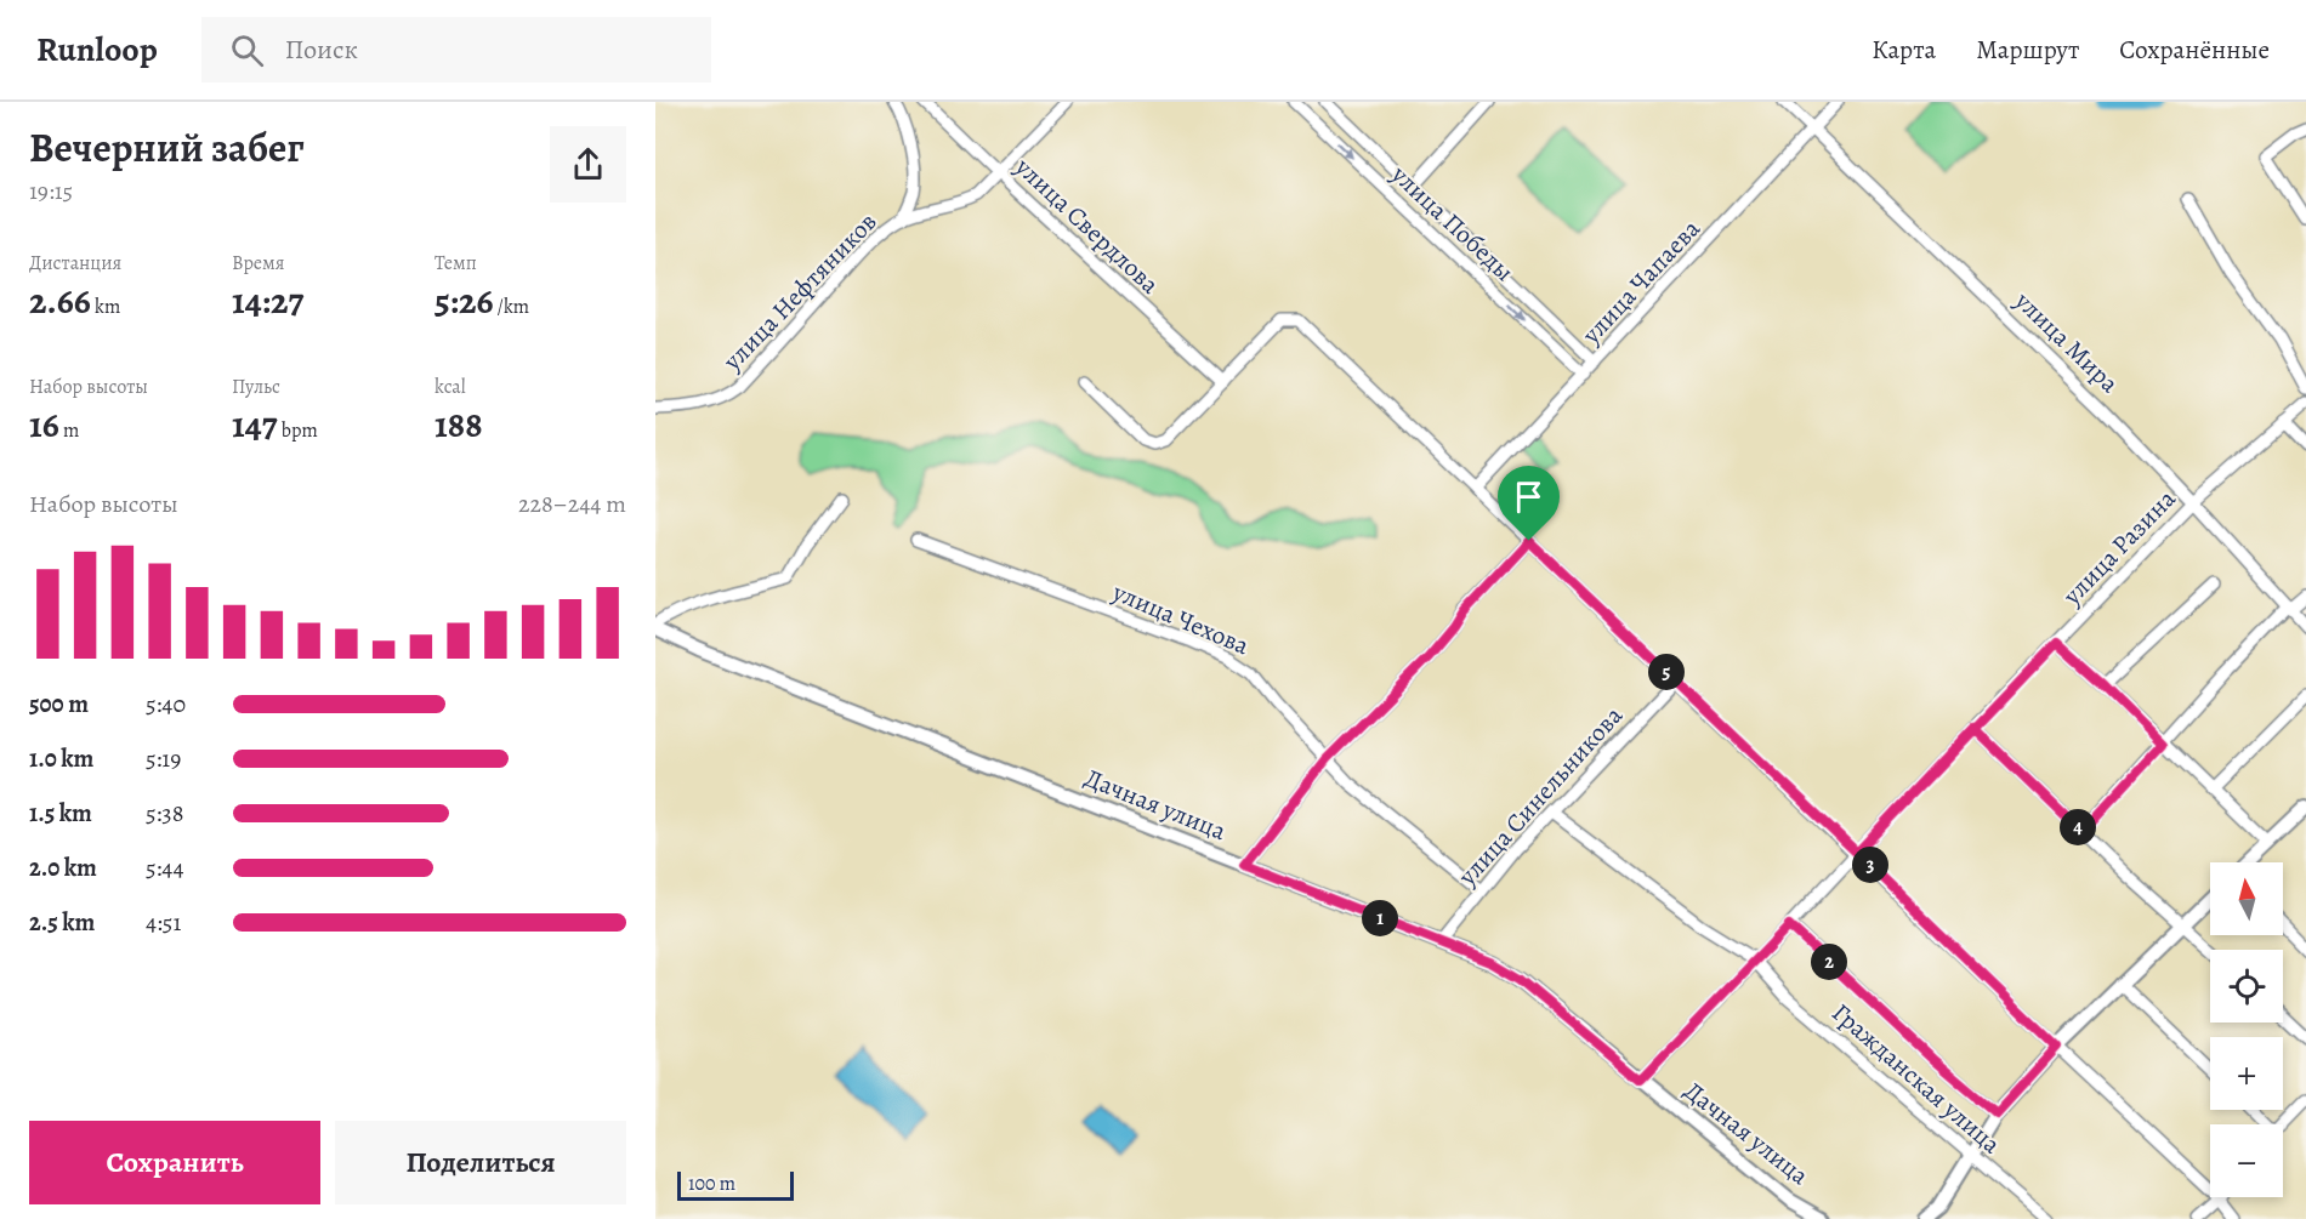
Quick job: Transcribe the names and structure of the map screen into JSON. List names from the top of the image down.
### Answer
{
  "streets": {
    "main road": ["Дачная улица"],
    "street": [
      "улица Победы",
      "улица Свердлова",
      "улица Чапаева",
      "улица Нефтяников",
      "улица Мира",
      "улица Разина",
      "улица Чехова",
      "улица Синельникова",
      "Гражданская улица"
    ]
  },
  "crossings": [
    ["улица Победы", "улица Чапаева"],
    ["улица Свердлова", "улица Нефтяников"],
    ["улица Чапаева", "улица Мира"],
    ["улица Мира", "улица Разина"],
    ["улица Разина", "Дачная улица"],
    ["улица Разина", "Гражданская улица"],
    ["улица Чехова", "улица Синельникова"],
    ["улица Синельникова", "Дачная улица"],
    ["улица Синельникова", "Гражданская улица"]
  ],
  "scale_bar": "100 m",
  "north": "top",
  "page": {
    "header": "Runloop",
    "search": "Поиск",
    "nav": ["Карта", "Маршрут", "Сохранённые"],
    "heading": ["Вечерний забег", "19:15"],
    "stats": [
      ["Дистанция", "2.66 km"],
      ["Время", "14:27"],
      ["Темп", "5:26 /km"],
      ["Набор высоты", "16 m"],
      ["Пульс", "147 bpm"],
      ["kcal", "188"]
    ],
    "chart": ["Набор высоты", "228–244 m"],
    "pins": [
      "5",
      "4",
      "3",
      "1",
      "2"
    ],
    "list": [
      {
        "name": "500 m",
        "note": "5:40"
      },
      {
        "name": "1.0 km",
        "note": "5:19"
      },
      {
        "name": "1.5 km",
        "note": "5:38"
      },
      {
        "name": "2.0 km",
        "note": "5:44"
      },
      {
        "name": "2.5 km",
        "note": "4:51"
      }
    ],
    "map_buttons": ["+", "−"],
    "buttons": ["Сохранить", "Поделиться"],
    "scale": "100 m"
  }
}
